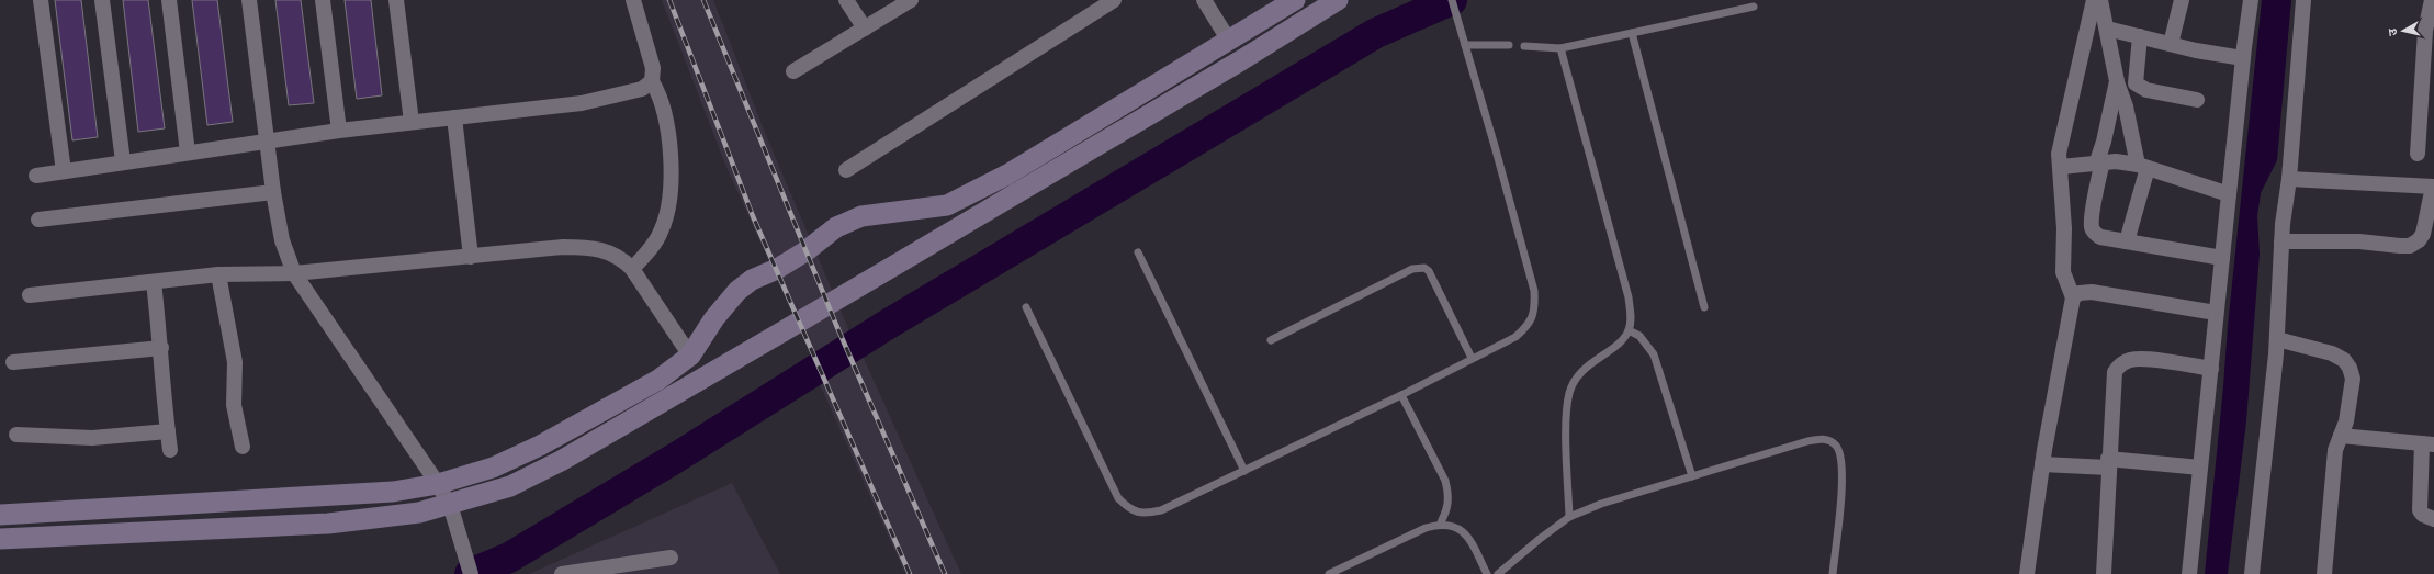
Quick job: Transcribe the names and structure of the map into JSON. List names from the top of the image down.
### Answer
{
  "north": "left"
}
